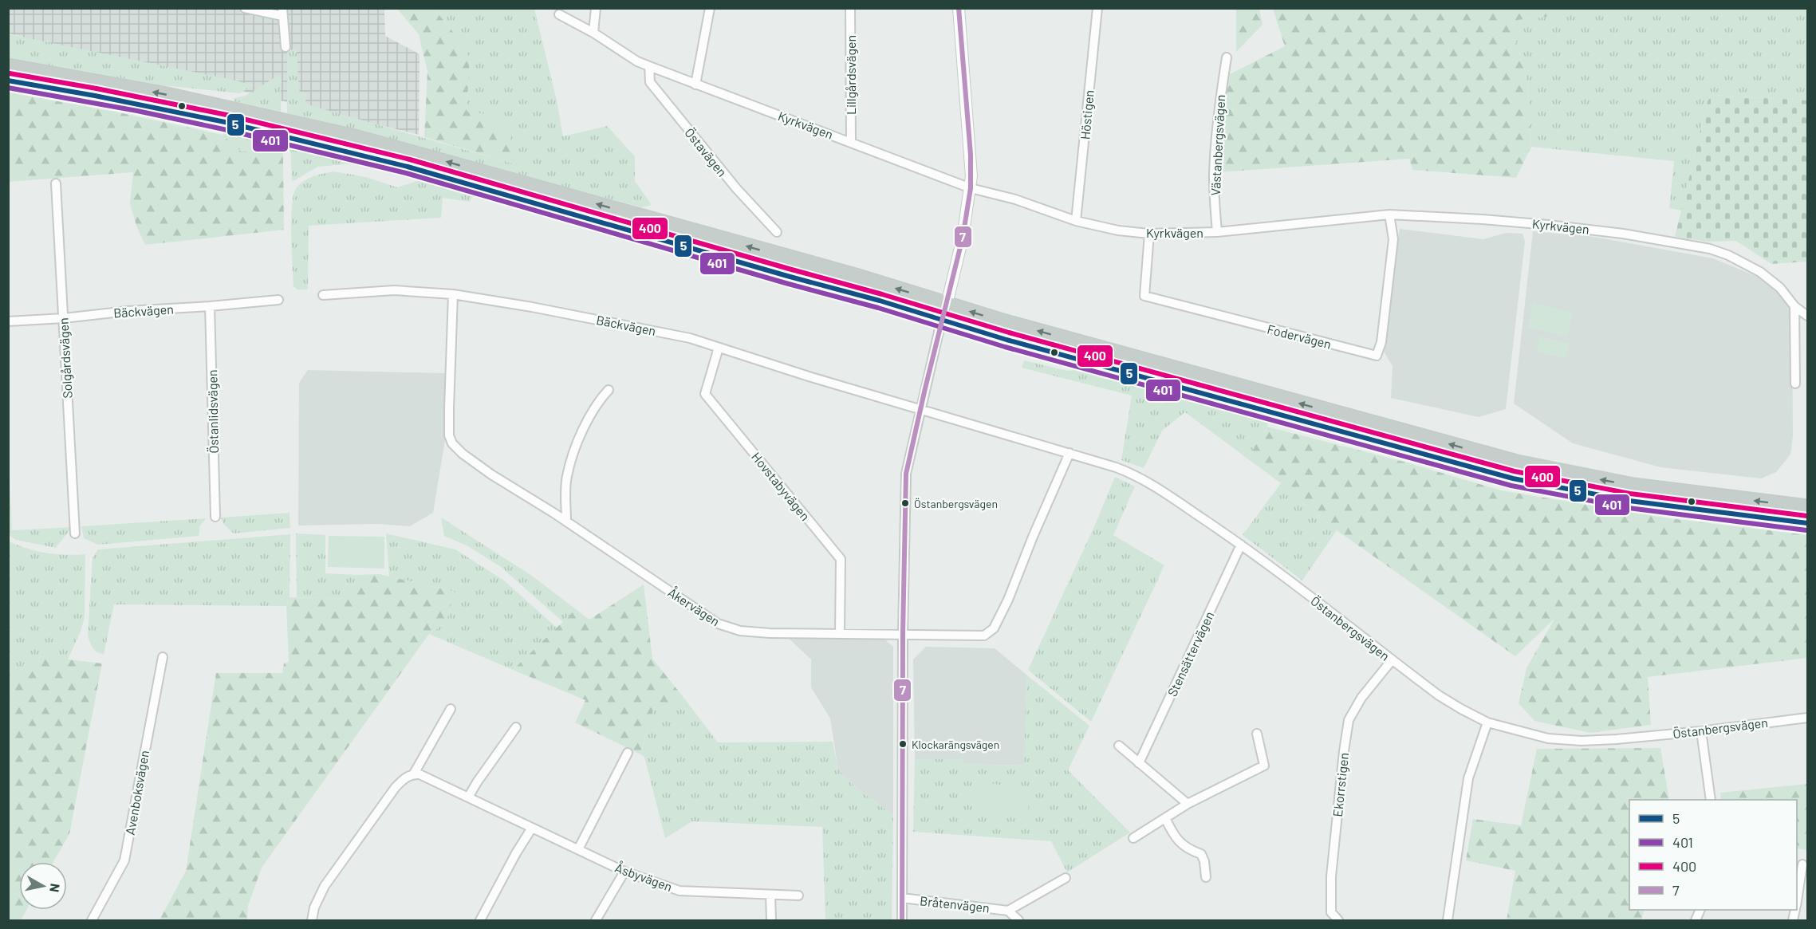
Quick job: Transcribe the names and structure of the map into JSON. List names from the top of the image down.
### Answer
{
  "streets": {
    "street": [
      "Lillgårdsvägen",
      "Höstigen",
      "Kyrkvägen",
      "Västanbergsvägen",
      "Östavägen",
      "Bäckvägen",
      "Fodervägen",
      "Solgårdsvägen",
      "Östanlidsvägen",
      "Hovstabyvägen",
      "Åkervägen",
      "Östanbergsvägen",
      "Stensättervägen",
      "Ekorrstigen",
      "Avenboksvägen",
      "Åsbyvägen",
      "Bråtenvägen"
    ]
  },
  "crossings": [
    ["Lillgårdsvägen", "Kyrkvägen"],
    ["Höstigen", "Kyrkvägen"],
    ["Kyrkvägen", "Västanbergsvägen"],
    ["Kyrkvägen", "Östavägen"],
    ["Kyrkvägen", "Fodervägen"],
    ["Bäckvägen", "Solgårdsvägen"],
    ["Bäckvägen", "Östanlidsvägen"],
    ["Bäckvägen", "Hovstabyvägen"],
    ["Bäckvägen", "Åkervägen"],
    ["Bäckvägen", "Östanbergsvägen"],
    ["Hovstabyvägen", "Åkervägen"],
    ["Åkervägen", "Östanbergsvägen"],
    ["Östanbergsvägen", "Stensättervägen"],
    ["Östanbergsvägen", "Ekorrstigen"]
  ],
  "places": ["Östanbergsvägen", "Klockarängsvägen"],
  "lines": [
    "transit line 7",
    "transit line 400",
    "transit line 5",
    "transit line 401"
  ],
  "legend": [
    "5",
    "401",
    "400",
    "7"
  ],
  "north": "right"
}
